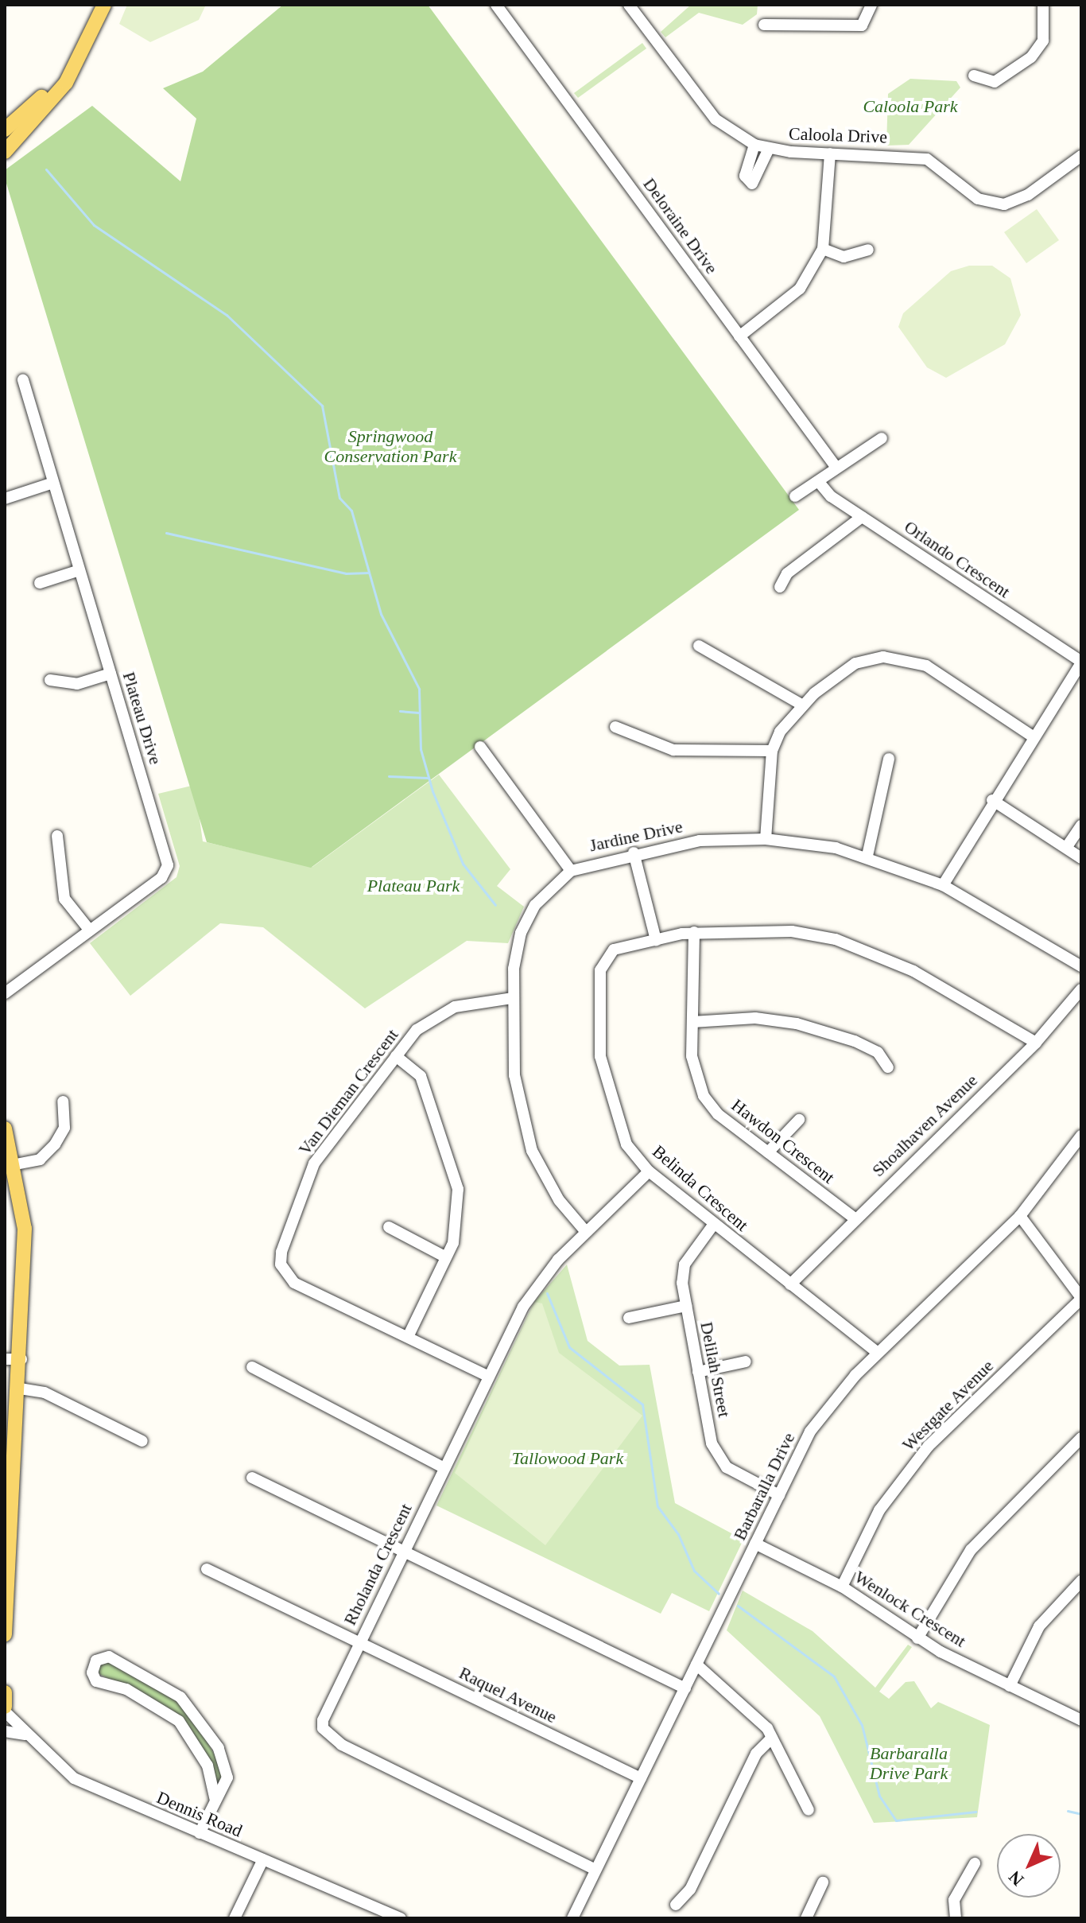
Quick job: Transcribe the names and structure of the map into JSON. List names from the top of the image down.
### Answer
{
  "streets": {
    "street": [
      "Caloola Drive",
      "Deloraine Drive",
      "Orlando Crescent",
      "Plateau Drive",
      "Jardine Drive",
      "Van Dieman Crescent",
      "Shoalhaven Avenue",
      "Hawdon Crescent",
      "Belinda Crescent",
      "Delilah Street",
      "Westgate Avenue",
      "Barbaralla Drive",
      "Rholanda Crescent",
      "Wenlock Crescent",
      "Raquel Avenue",
      "Dennis Road"
    ]
  },
  "crossings": [
    ["Jardine Drive", "Van Dieman Crescent"],
    ["Jardine Drive", "Rholanda Crescent"],
    ["Van Dieman Crescent", "Rholanda Crescent"],
    ["Shoalhaven Avenue", "Hawdon Crescent"],
    ["Shoalhaven Avenue", "Belinda Crescent"],
    ["Hawdon Crescent", "Belinda Crescent"],
    ["Belinda Crescent", "Delilah Street"],
    ["Belinda Crescent", "Barbaralla Drive"],
    ["Belinda Crescent", "Rholanda Crescent"],
    ["Delilah Street", "Barbaralla Drive"],
    ["Westgate Avenue", "Wenlock Crescent"],
    ["Barbaralla Drive", "Rholanda Crescent"],
    ["Barbaralla Drive", "Wenlock Crescent"],
    ["Barbaralla Drive", "Raquel Avenue"],
    ["Rholanda Crescent", "Raquel Avenue"]
  ],
  "parks": [
    "Caloola Park",
    "Springwood Conservation Park",
    "Plateau Park",
    "Tallowood Park",
    "Barbaralla Drive Park"
  ],
  "north": "bottom left"
}
